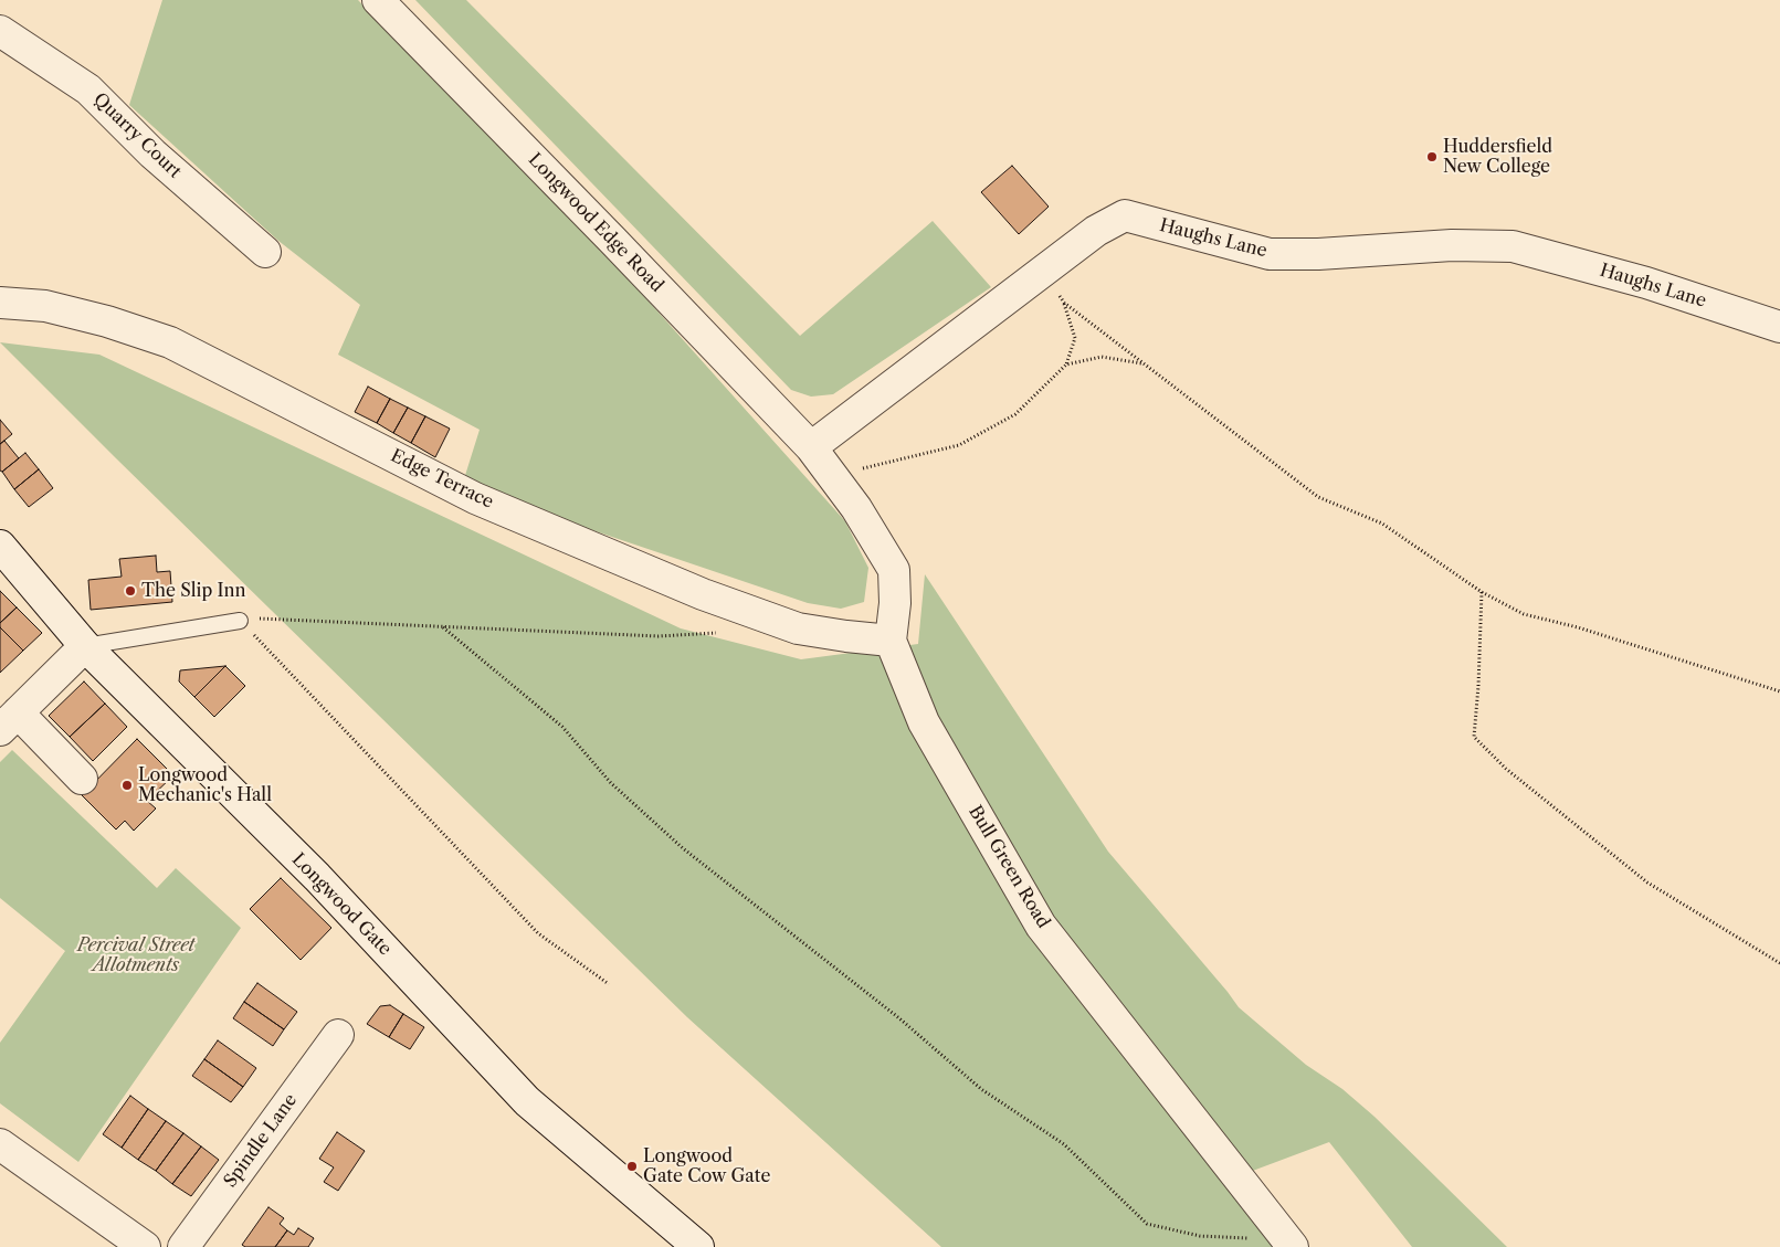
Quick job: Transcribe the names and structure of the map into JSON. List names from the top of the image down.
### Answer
{
  "streets": {
    "street": [
      "Quarry Court",
      "Longwood Edge Road",
      "Haughs Lane",
      "Edge Terrace",
      "Bull Green Road",
      "Longwood Gate",
      "Spindle Lane"
    ]
  },
  "crossings": [
    ["Longwood Edge Road", "Haughs Lane"],
    ["Longwood Edge Road", "Bull Green Road"],
    ["Haughs Lane", "Bull Green Road"],
    ["Edge Terrace", "Bull Green Road"]
  ],
  "parks": ["Percival Street Allotments"],
  "places": [
    "Huddersfield New College",
    "The Slip Inn",
    "Longwood Mechanic's Hall",
    "Longwood Gate Cow Gate"
  ]
}
